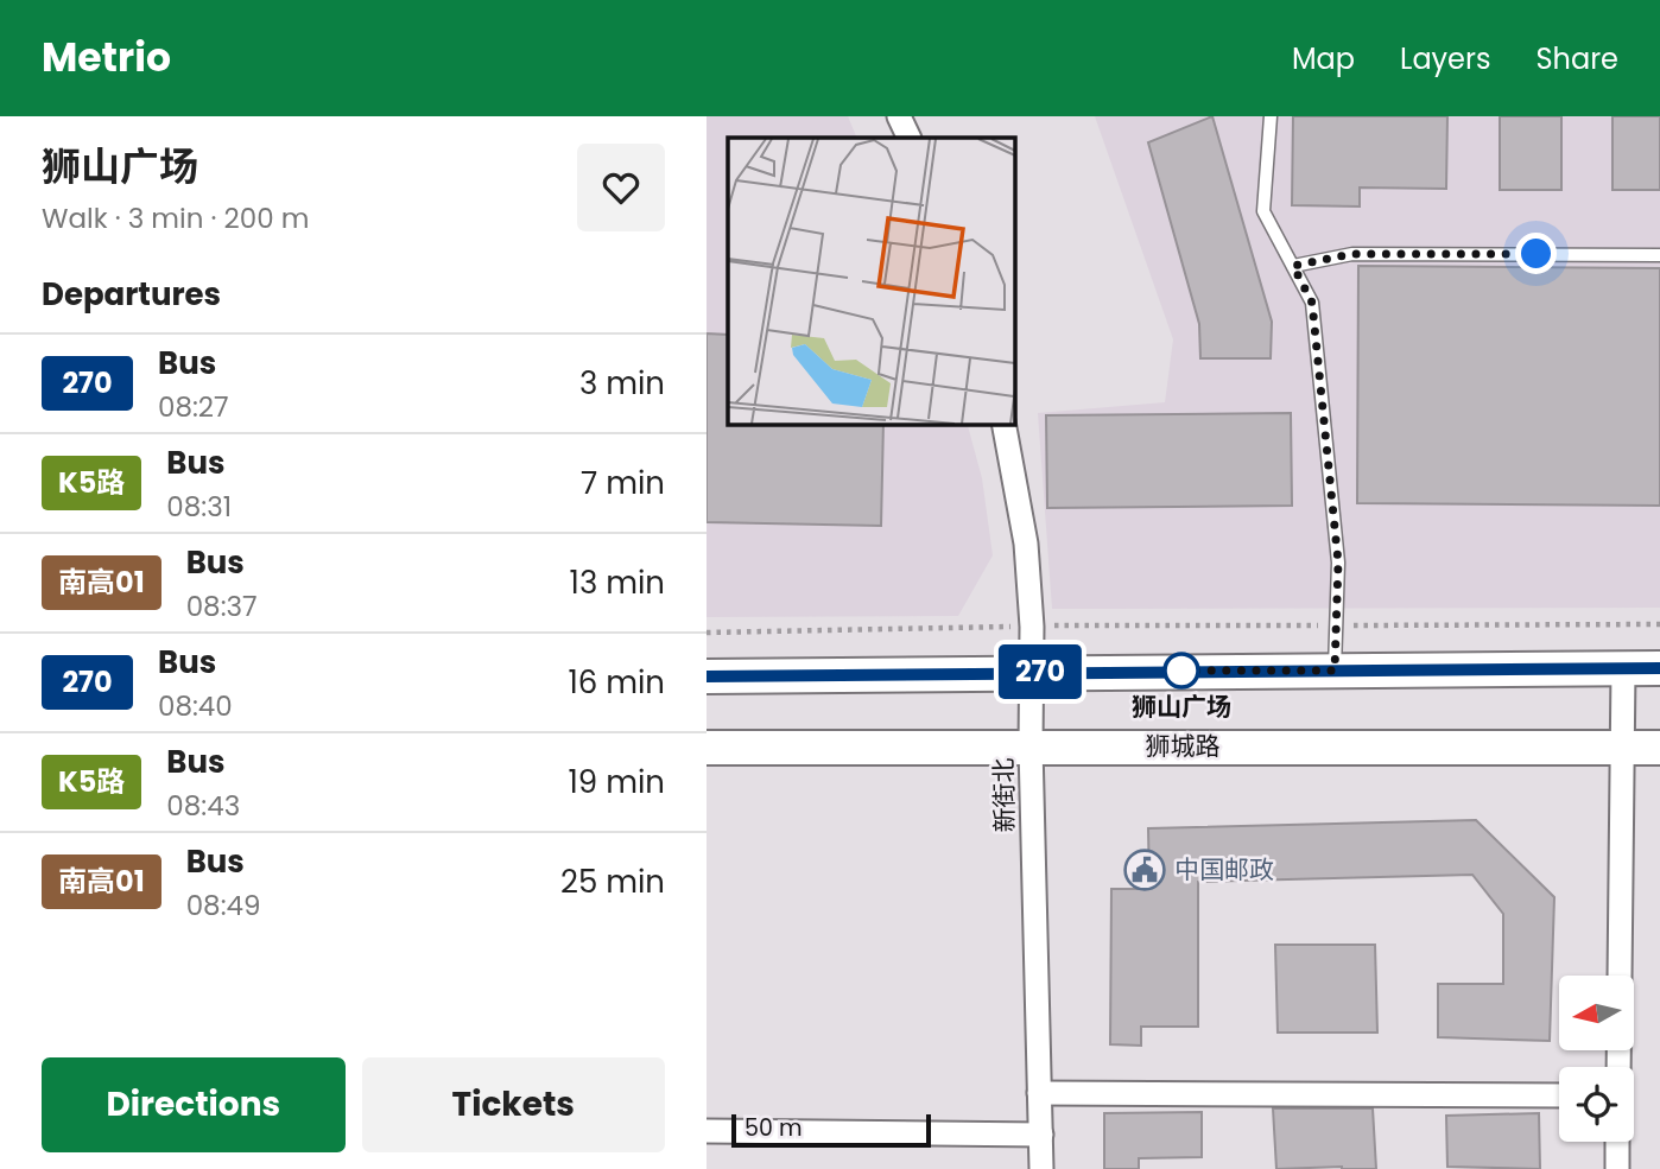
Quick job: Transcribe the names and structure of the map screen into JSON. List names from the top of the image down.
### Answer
{
  "streets": {
    "street": ["狮城路", "新街北"]
  },
  "crossings": [
    ["狮城路", "新街北"]
  ],
  "places": {
    "other": ["狮山广场"],
    "public building": ["中国邮政"]
  },
  "lines": ["bus line 270"],
  "scale_bar": "50 m",
  "north": "left",
  "page": {
    "header": "Metrio",
    "nav": ["Map", "Layers", "Share"],
    "heading": [
      ["狮山广场", "Walk · 3 min · 200 m"],
      "Departures"
    ],
    "on_map": "270",
    "list": [
      {
        "mark": "270",
        "name": "Bus",
        "note": "08:27",
        "value": "3 min"
      },
      {
        "mark": "K5路",
        "name": "Bus",
        "note": "08:31",
        "value": "7 min"
      },
      {
        "mark": "南高01",
        "name": "Bus",
        "note": "08:37",
        "value": "13 min"
      },
      {
        "mark": "270",
        "name": "Bus",
        "note": "08:40",
        "value": "16 min"
      },
      {
        "mark": "K5路",
        "name": "Bus",
        "note": "08:43",
        "value": "19 min"
      },
      {
        "mark": "南高01",
        "name": "Bus",
        "note": "08:49",
        "value": "25 min"
      }
    ],
    "buttons": ["Directions", "Tickets"],
    "scale": "50 m"
  }
}
